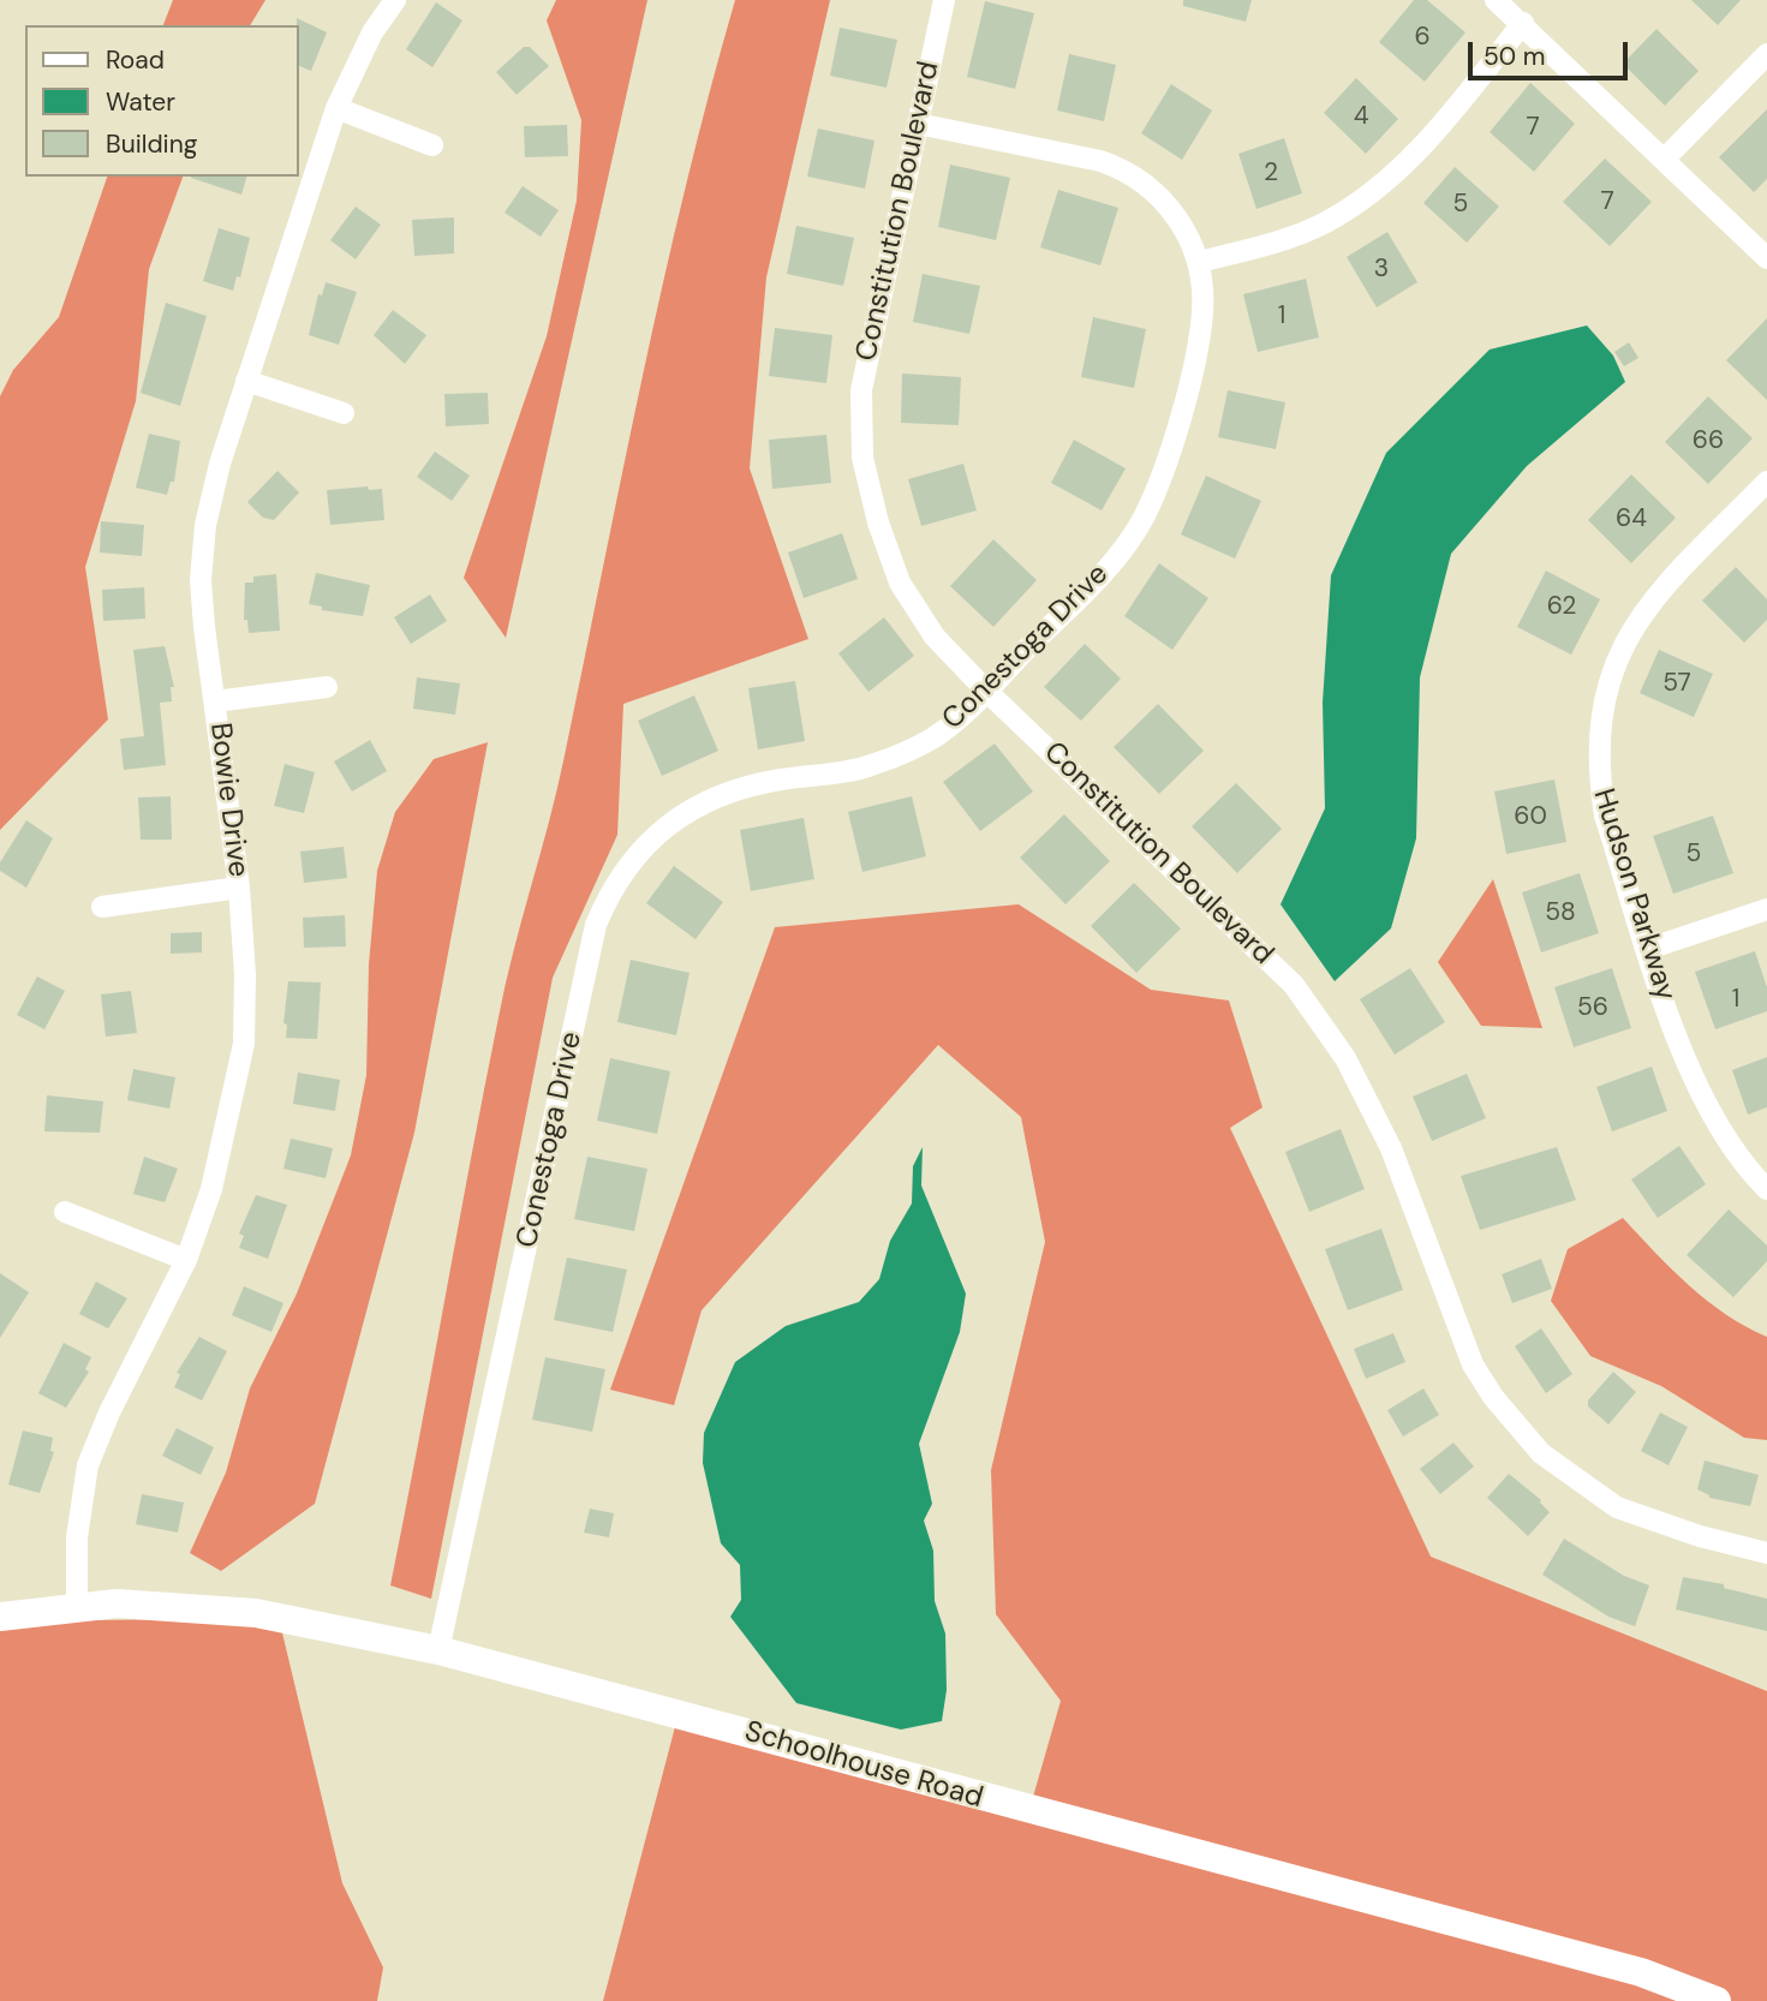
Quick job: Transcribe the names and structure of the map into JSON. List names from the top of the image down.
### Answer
{
  "streets": {
    "street": [
      "Constitution Boulevard",
      "Conestoga Drive",
      "Bowie Drive",
      "Hudson Parkway",
      "Schoolhouse Road"
    ]
  },
  "crossings": [
    ["Constitution Boulevard", "Conestoga Drive"],
    ["Conestoga Drive", "Schoolhouse Road"],
    ["Bowie Drive", "Schoolhouse Road"]
  ],
  "house_numbers": [
    "6",
    "4",
    "7",
    "2",
    "7",
    "5",
    "3",
    "1",
    "66",
    "64",
    "62",
    "57",
    "60",
    "5",
    "58",
    "1",
    "56"
  ],
  "legend": ["Road", "Water", "Building"],
  "scale_bar": "50 m"
}
